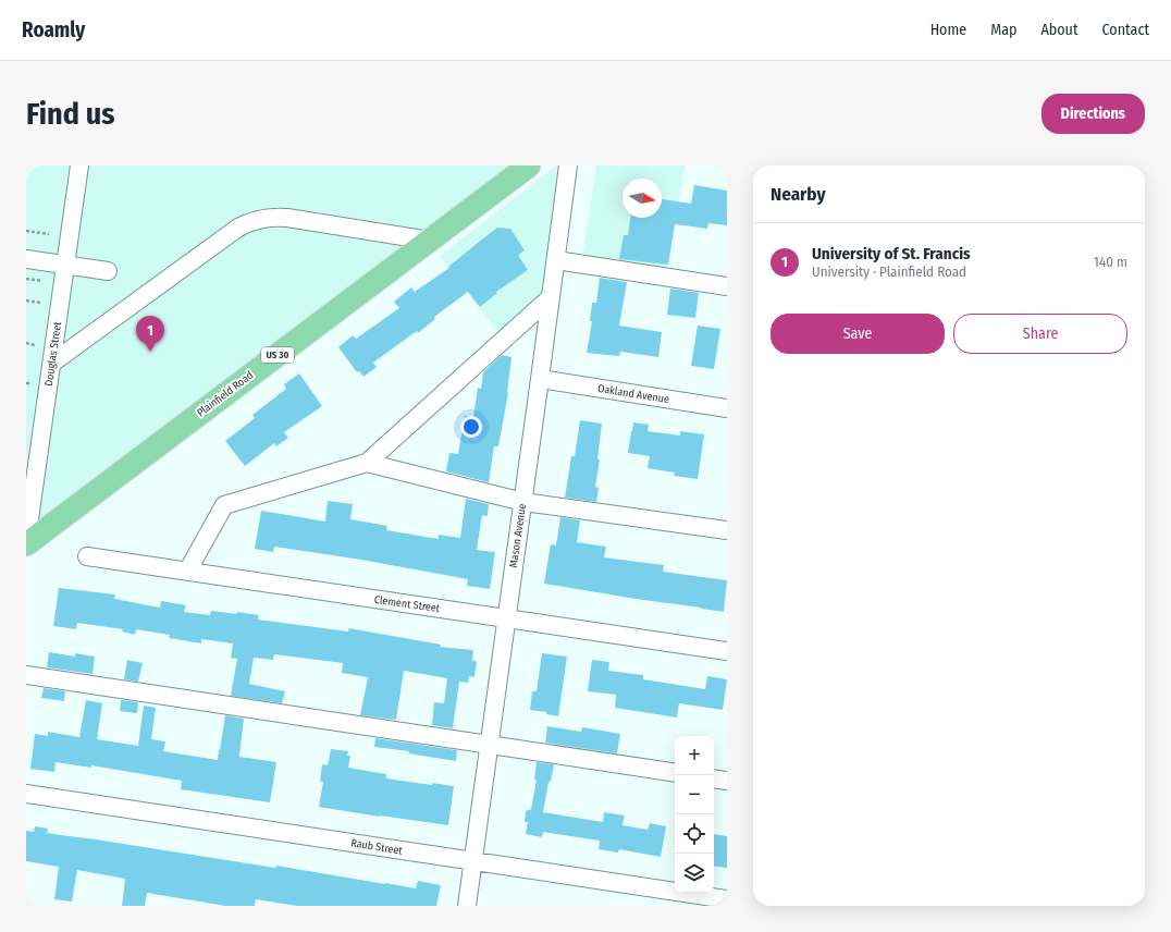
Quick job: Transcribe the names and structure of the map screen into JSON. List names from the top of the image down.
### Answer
{
  "streets": {
    "main road": ["US 30", "Plainfield Road"],
    "street": [
      "Douglas Street",
      "Oakland Avenue",
      "Mason Avenue",
      "Clement Street",
      "Raub Street"
    ]
  },
  "crossings": [
    ["Douglas Street", "Plainfield Road"],
    ["Oakland Avenue", "Mason Avenue"],
    ["Mason Avenue", "Clement Street"],
    ["Mason Avenue", "Raub Street"]
  ],
  "north": "right",
  "page": {
    "header": "Roamly",
    "nav": [
      "Home",
      "Map",
      "About",
      "Contact"
    ],
    "buttons": [
      "Directions",
      ["Save", "Share"]
    ],
    "title": "Find us",
    "heading": "Nearby",
    "list": [
      {
        "mark": "1",
        "name": "University of St. Francis",
        "note": "University · Plainfield Road",
        "value": "140 m"
      }
    ],
    "pins": "1",
    "map_buttons": ["+", "−"]
  }
}
